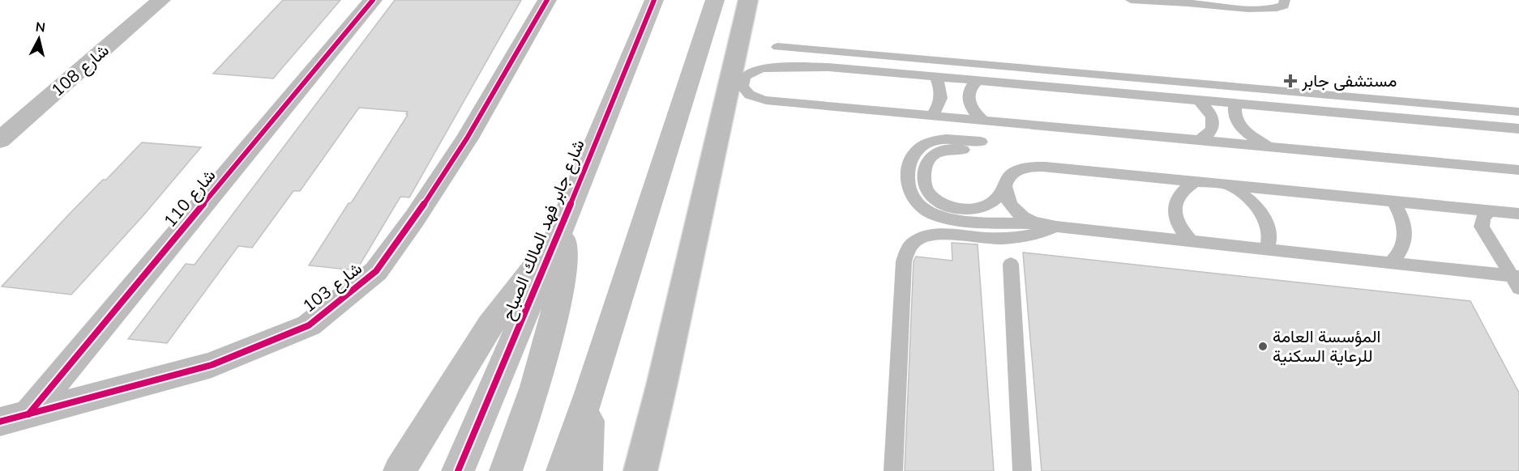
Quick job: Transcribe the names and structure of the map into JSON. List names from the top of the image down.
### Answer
{
  "streets": {
    "main road": ["شارع 108", "شارع 110", "شارع 103"],
    "street": ["شارع جابر فهد المالك الصباح"]
  },
  "crossings": [
    ["شارع 110", "شارع 103"]
  ],
  "places": {
    "health": ["مستشفى جابر"],
    "other": ["المؤسسة العامة للرعاية السكنية"]
  },
  "north": "top"
}
